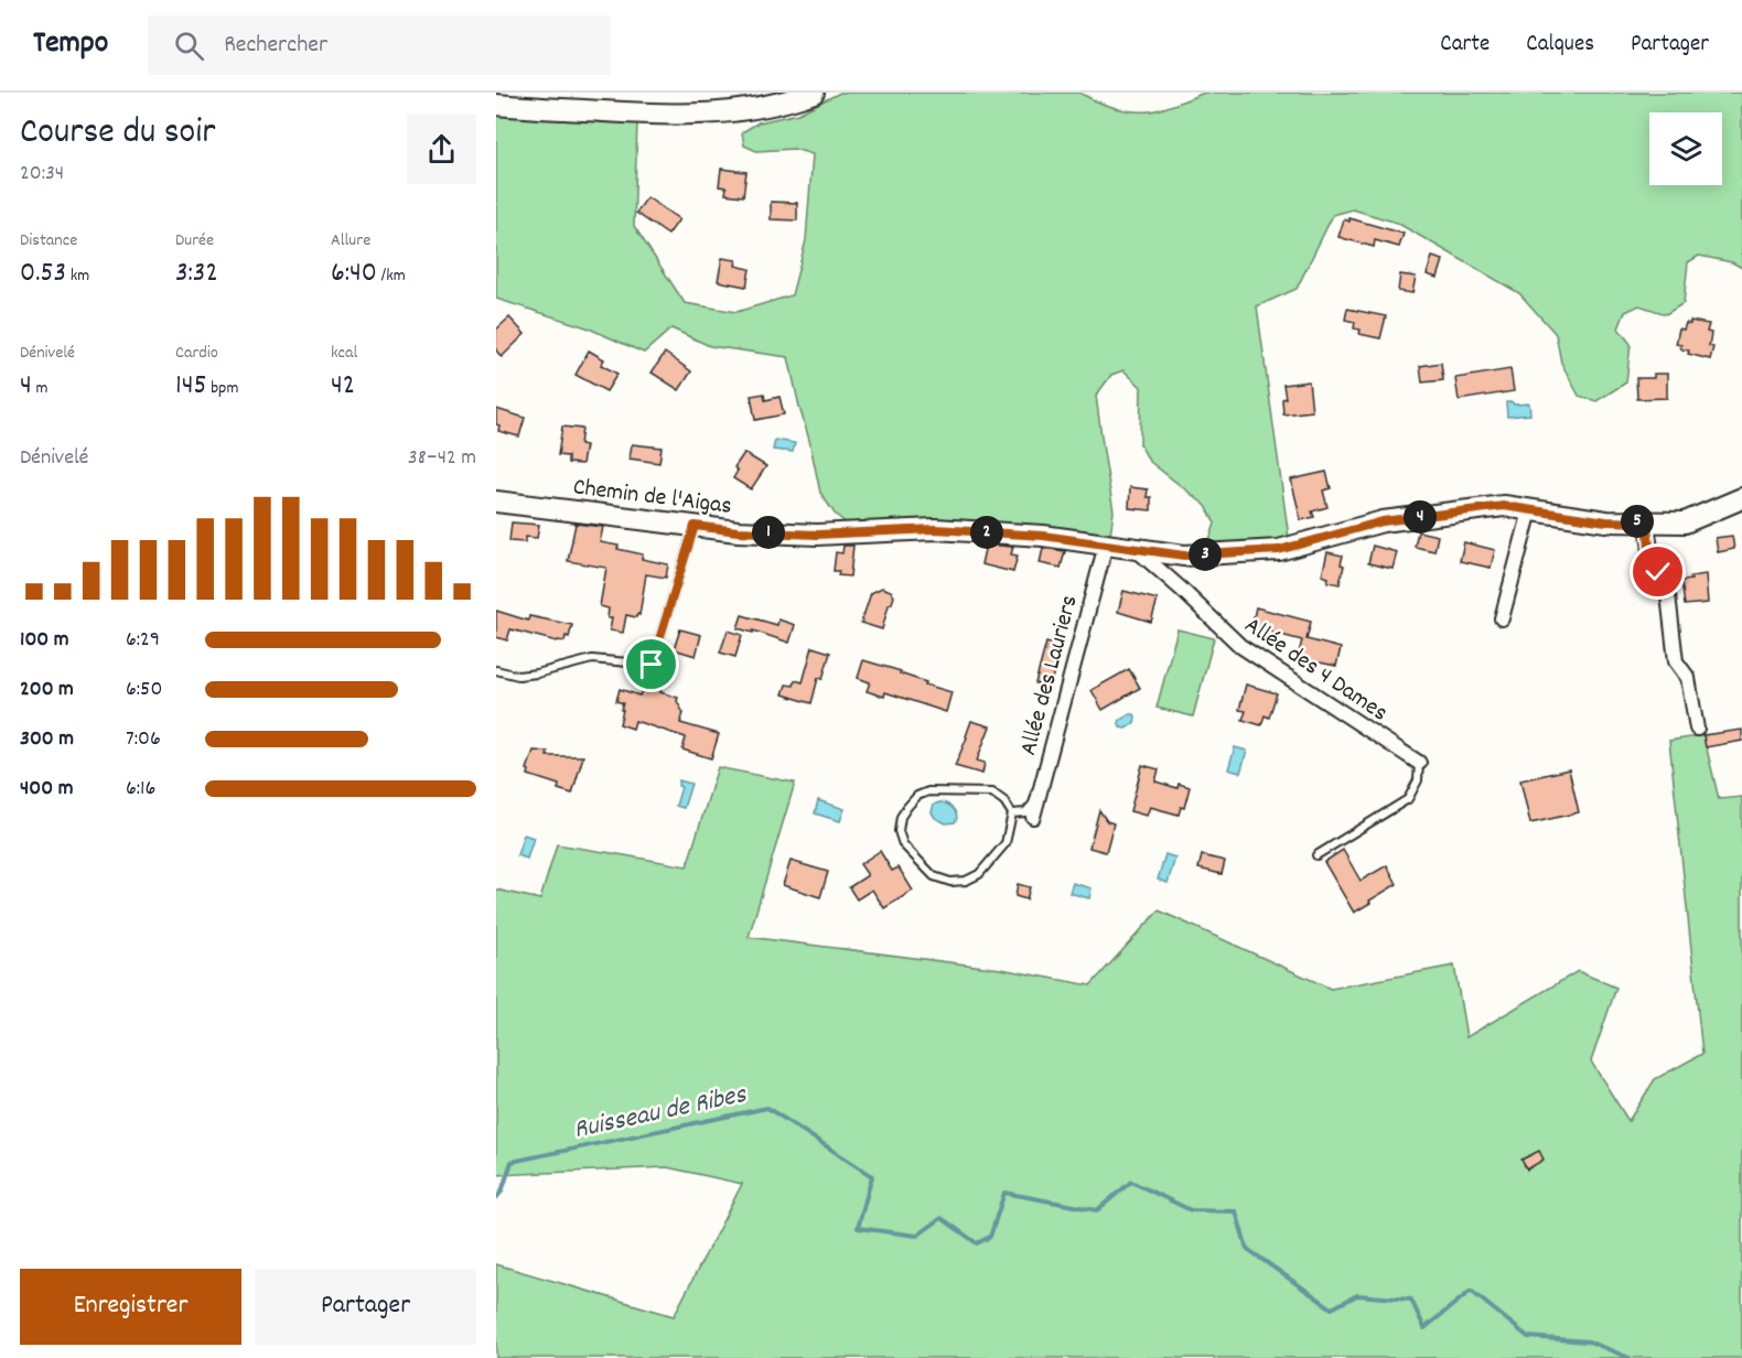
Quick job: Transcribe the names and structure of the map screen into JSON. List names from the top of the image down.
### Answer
{
  "streets": {
    "street": ["Chemin de l'Aigas", "Allée des 4 Dames", "Allée des Lauriers"]
  },
  "crossings": [
    ["Chemin de l'Aigas", "Allée des 4 Dames"],
    ["Chemin de l'Aigas", "Allée des Lauriers"]
  ],
  "water": ["Ruisseau de Ribes"],
  "page": {
    "header": "Tempo",
    "search": "Rechercher",
    "nav": ["Carte", "Calques", "Partager"],
    "heading": ["Course du soir", "20:34"],
    "stats": [
      ["Distance", "0.53 km"],
      ["Durée", "3:32"],
      ["Allure", "6:40 /km"],
      ["Dénivelé", "4 m"],
      ["Cardio", "145 bpm"],
      ["kcal", "42"]
    ],
    "chart": ["Dénivelé", "38–42 m"],
    "pins": [
      "4",
      "5",
      "1",
      "2",
      "3"
    ],
    "list": [
      {
        "name": "100 m",
        "note": "6:29"
      },
      {
        "name": "200 m",
        "note": "6:50"
      },
      {
        "name": "300 m",
        "note": "7:06"
      },
      {
        "name": "400 m",
        "note": "6:16"
      }
    ],
    "buttons": ["Enregistrer", "Partager"]
  }
}
